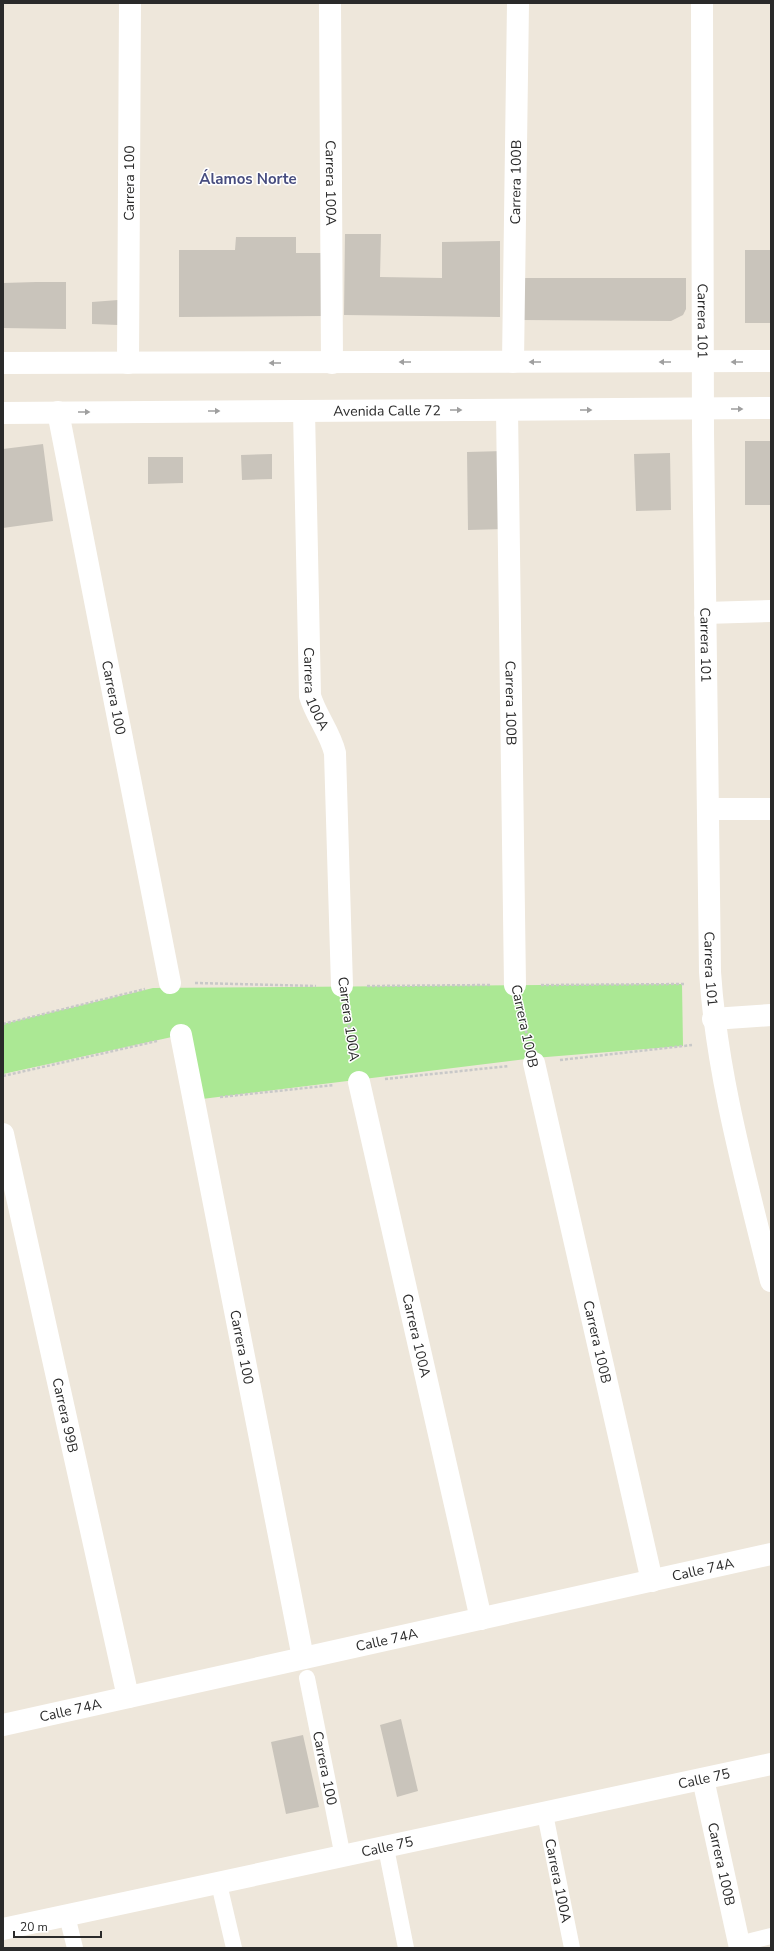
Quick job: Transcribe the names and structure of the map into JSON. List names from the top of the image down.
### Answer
{
  "streets": {
    "street": [
      "Carrera 100B",
      "Carrera 100",
      "Carrera 100A",
      "Carrera 101",
      "Avenida Calle 72",
      "Carrera 99B",
      "Calle 74A",
      "Calle 75"
    ]
  },
  "crossings": [
    ["Carrera 100B", "Avenida Calle 72"],
    ["Carrera 100B", "Calle 74A"],
    ["Carrera 100B", "Calle 75"],
    ["Carrera 100", "Avenida Calle 72"],
    ["Carrera 100", "Calle 74A"],
    ["Carrera 100", "Calle 75"],
    ["Carrera 100A", "Avenida Calle 72"],
    ["Carrera 100A", "Calle 74A"],
    ["Carrera 100A", "Calle 75"],
    ["Carrera 101", "Avenida Calle 72"],
    ["Carrera 99B", "Calle 74A"]
  ],
  "districts": ["Álamos Norte"],
  "scale_bar": "20 m"
}
